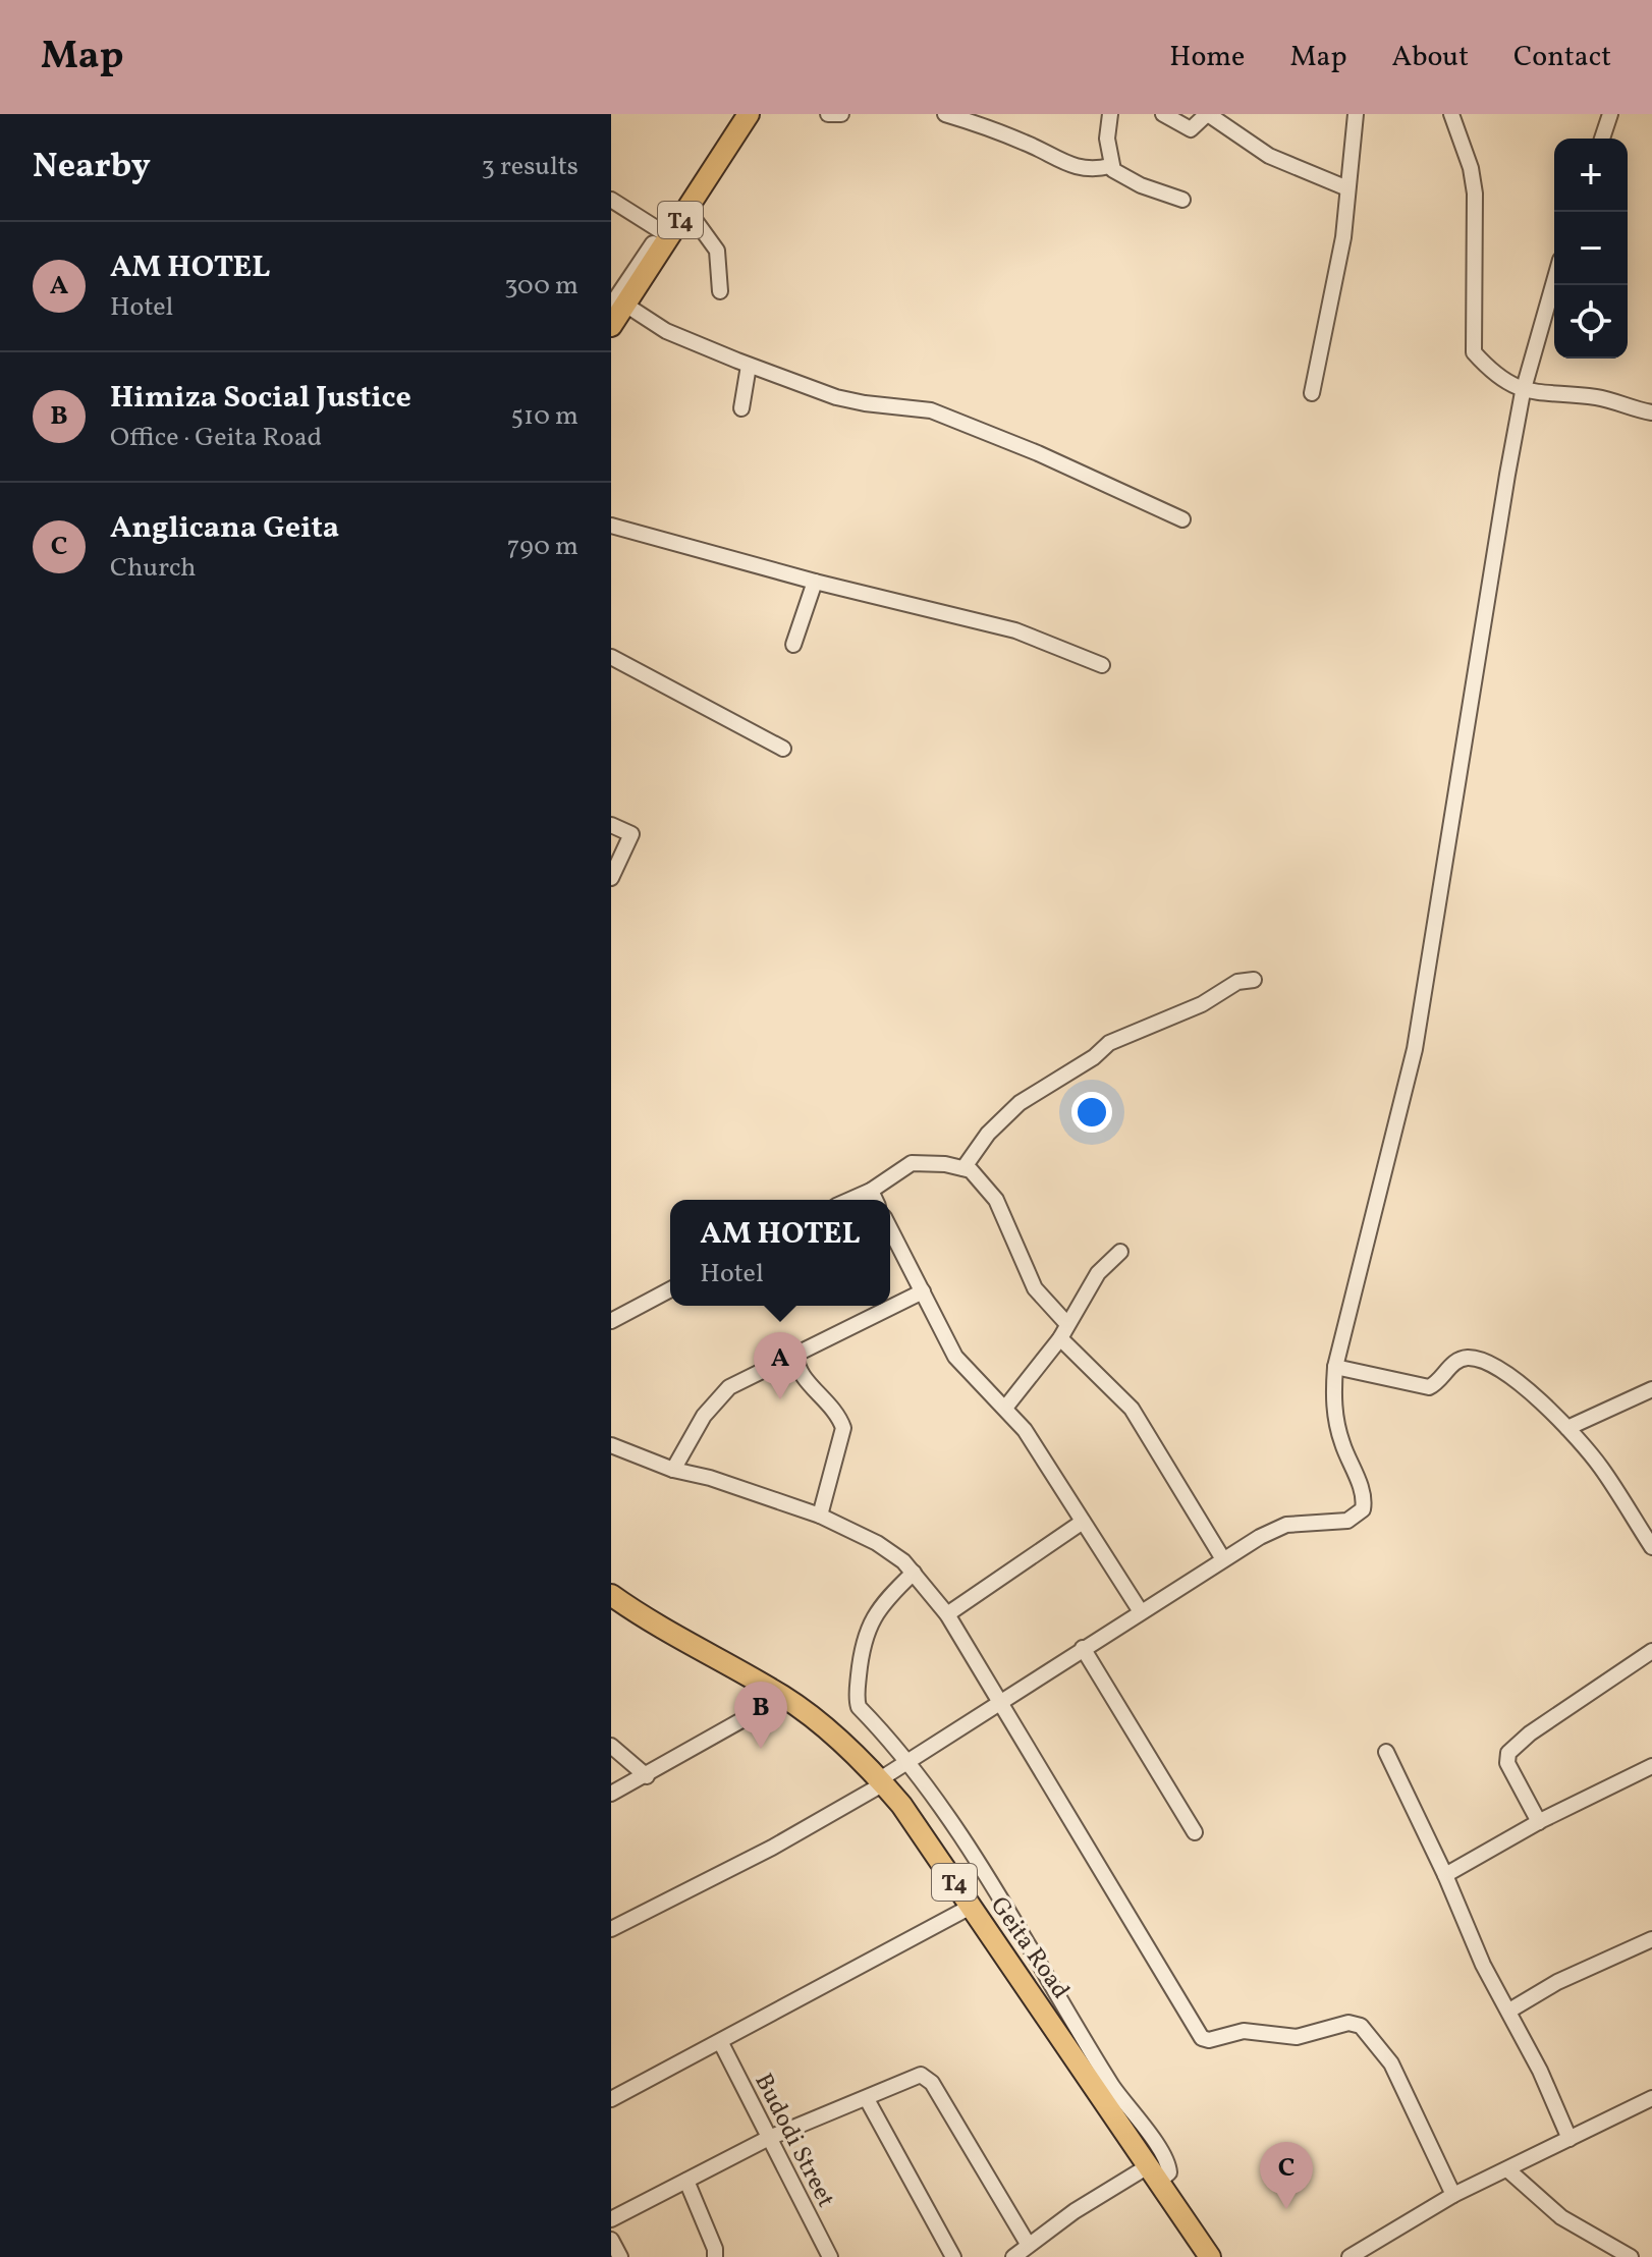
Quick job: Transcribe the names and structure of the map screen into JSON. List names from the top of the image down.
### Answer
{
  "streets": {
    "highway": ["T4", "Geita Road"],
    "street": ["Budodi Street"]
  },
  "page": {
    "header": "Map",
    "nav": [
      "Home",
      "Map",
      "About",
      "Contact"
    ],
    "heading": ["Nearby", "3 results"],
    "map_buttons": ["+", "−"],
    "list": [
      {
        "mark": "A",
        "name": "AM HOTEL",
        "note": "Hotel",
        "value": "300 m"
      },
      {
        "mark": "B",
        "name": "Himiza Social Justice",
        "note": "Office · Geita Road",
        "value": "510 m"
      },
      {
        "mark": "C",
        "name": "Anglicana Geita",
        "note": "Church",
        "value": "790 m"
      }
    ],
    "popup": ["AM HOTEL", "Hotel"],
    "pins": ["A", "B", "C"]
  }
}
